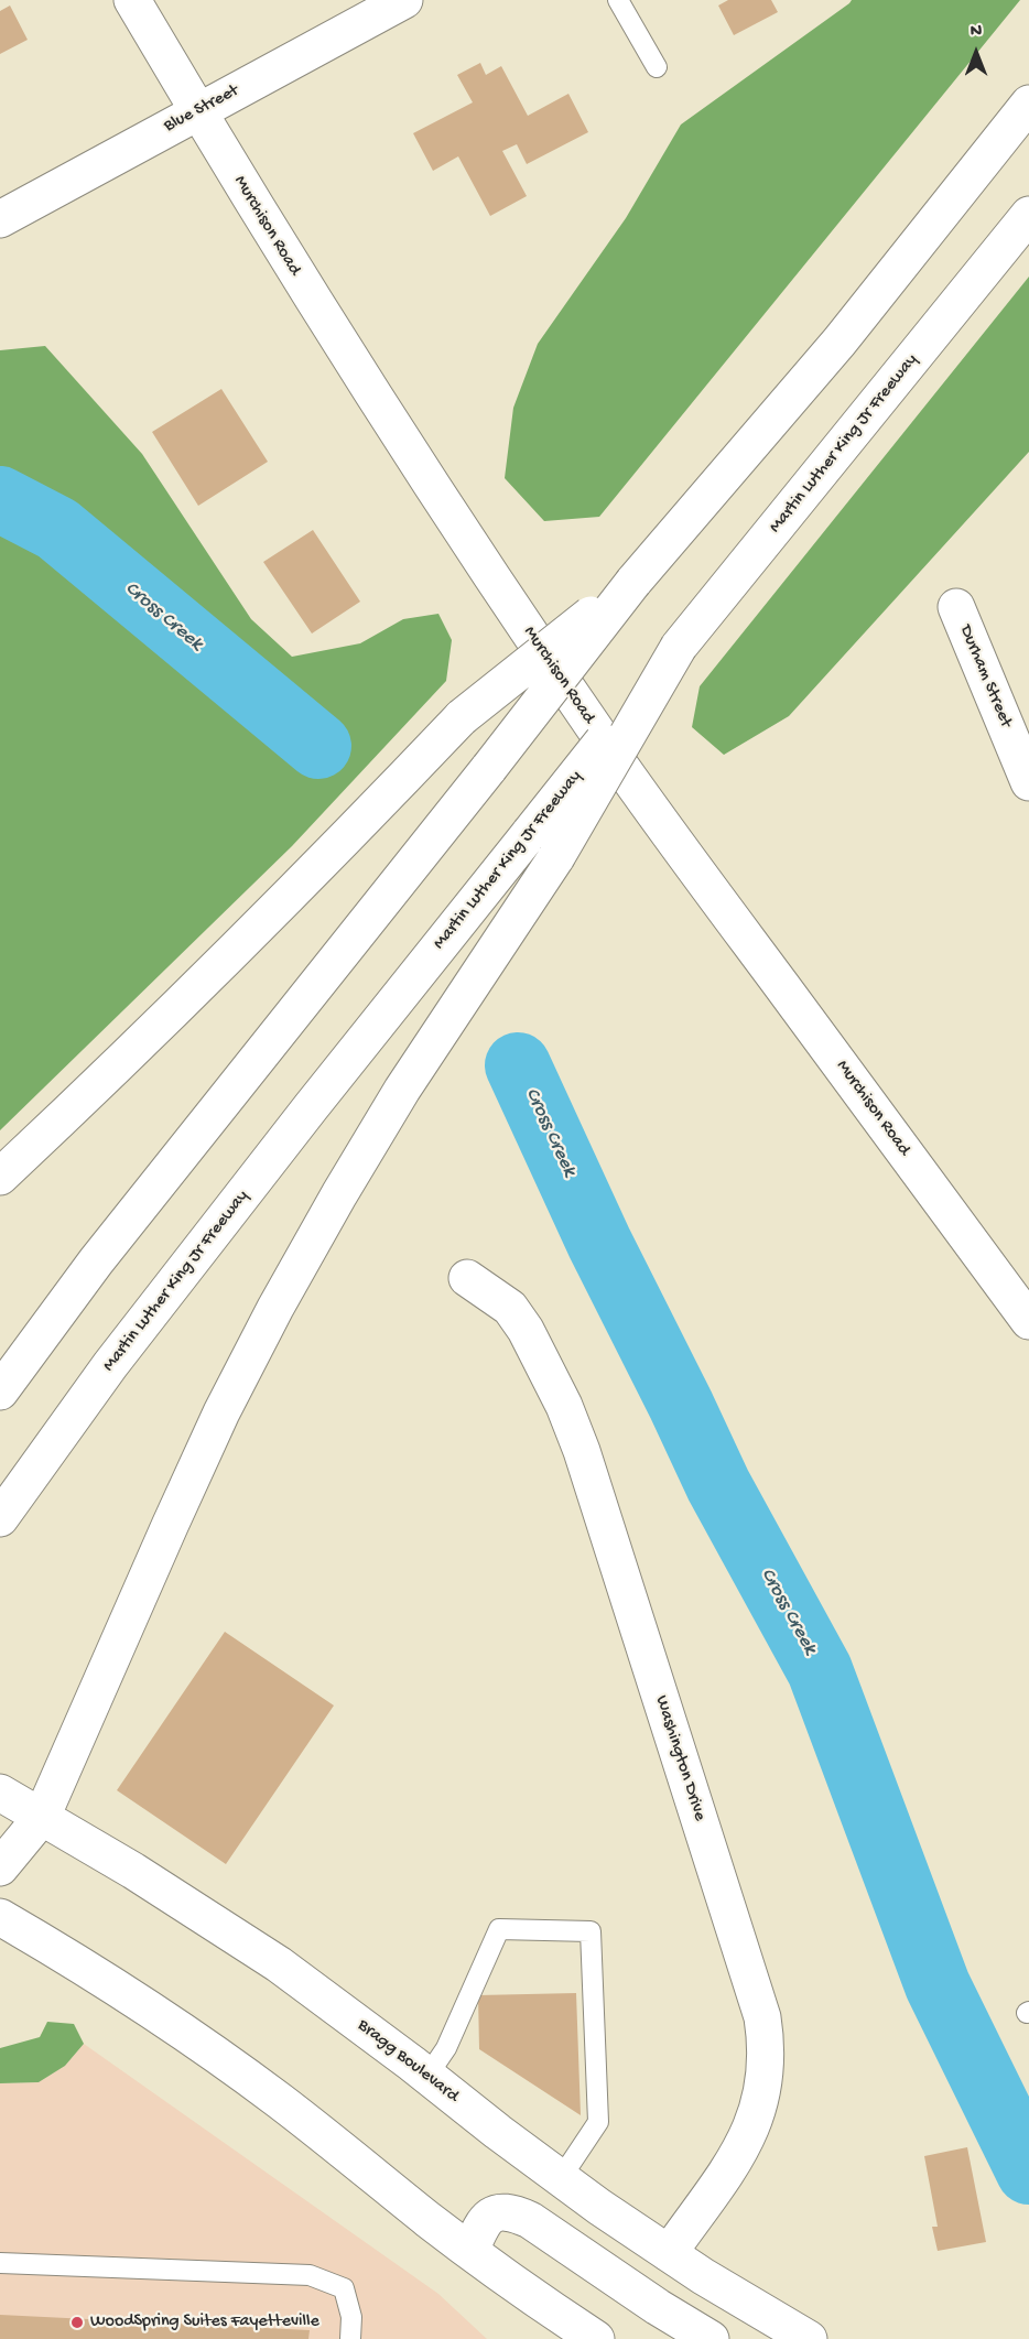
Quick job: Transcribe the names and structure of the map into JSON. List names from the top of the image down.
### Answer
{
  "streets": {
    "main road": [
      "Blue Street",
      "Murchison Road",
      "Martin Luther King Jr Freeway",
      "Durham Street",
      "Washington Drive",
      "Bragg Boulevard"
    ]
  },
  "crossings": [
    ["Blue Street", "Murchison Road"],
    ["Washington Drive", "Bragg Boulevard"]
  ],
  "water": ["Cross Creek"],
  "places": ["WoodSpring Suites Fayetteville"],
  "north": "top"
}
